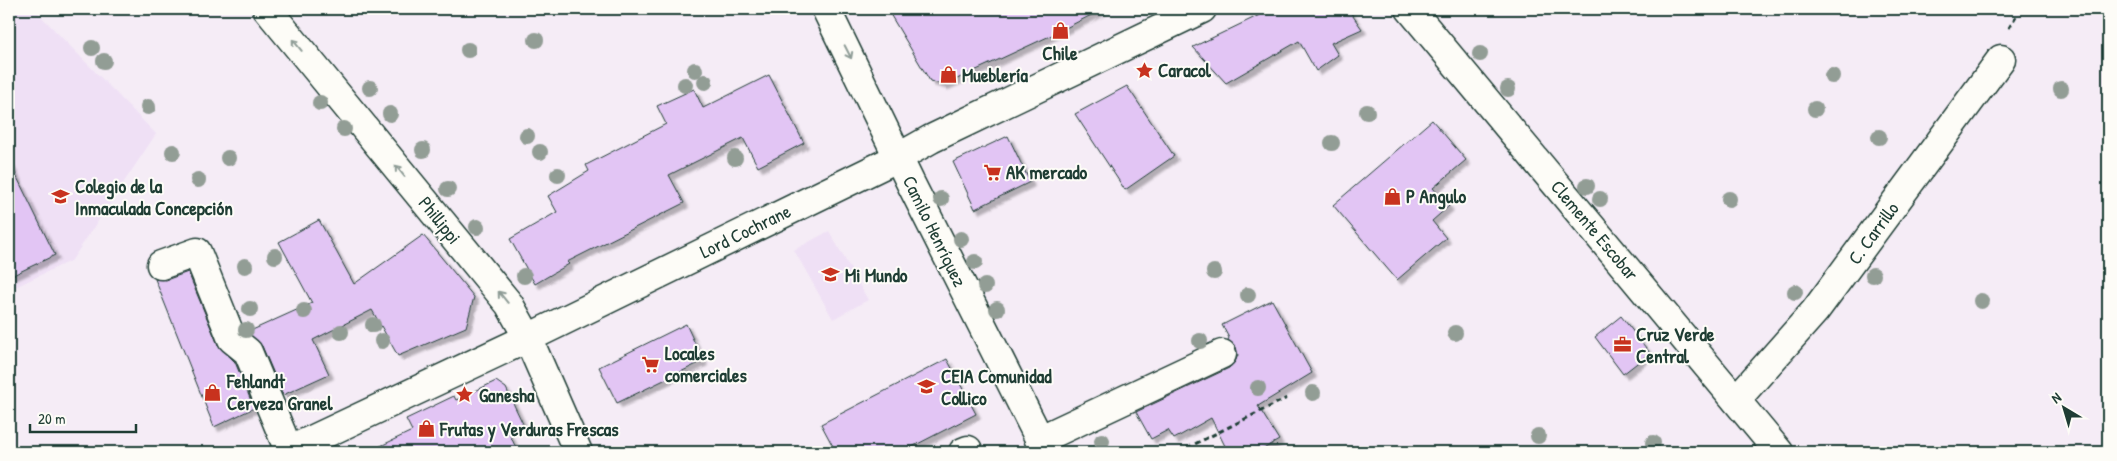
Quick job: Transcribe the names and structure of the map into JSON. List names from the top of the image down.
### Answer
{
  "streets": {
    "street": [
      "Phillippi",
      "Clemente Escobar",
      "Lord Cochrane",
      "Camilo Henríquez",
      "C. Carrillo"
    ]
  },
  "crossings": [
    ["Phillippi", "Lord Cochrane"],
    ["Clemente Escobar", "C. Carrillo"],
    ["Lord Cochrane", "Camilo Henríquez"]
  ],
  "one_way": ["Phillippi"],
  "places": {
    "shop": [
      "Chile",
      "Mueblería",
      "P Angulo",
      "Fehlandt Cerveza Granel",
      "Frutas y Verduras Frescas"
    ],
    "place": ["Caracol", "Ganesha"],
    "supermarket": ["AK mercado", "Locales comerciales"],
    "school or university": ["Colegio de la Inmaculada Concepción", "Mi Mundo", "CEIA Comunidad Collico"],
    "office": ["Cruz Verde Central"]
  },
  "scale_bar": "20 m",
  "north": "top left"
}
